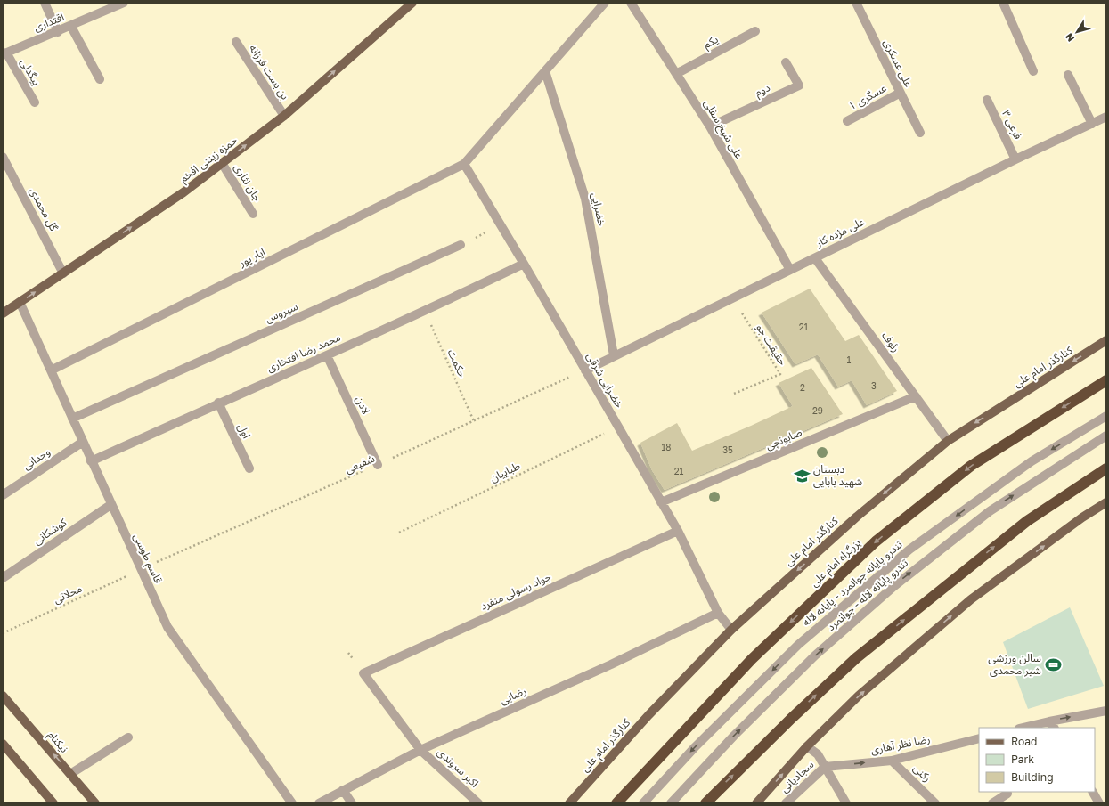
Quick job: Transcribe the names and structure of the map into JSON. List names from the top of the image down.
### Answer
{
  "streets": {
    "highway": ["بزرگراه امام علی"],
    "main road": ["حمزه زینتی افخم", "کنارگذر امام علی", "نیکنام"],
    "street": [
      "اقتداری",
      "یکم",
      "علی عسکری",
      "بیگدلی",
      "بن بست فرزانه",
      "دوم",
      "عسگری ۱",
      "فرعی ۳",
      "علی شیخ سفلی",
      "جان نثاری",
      "گل محمدی",
      "خضرایی",
      "علی مژده کار",
      "ایار پور",
      "سیروس",
      "رئوف",
      "محمد رضا افتخاری",
      "خضرایی شرقی",
      "لادن",
      "اول",
      "صابونچی",
      "وجدانی",
      "کوشکانی",
      "قاسم طوسی",
      "تندرو پایانه جوانمرد - پایانه لاله",
      "جواد رسولی منفرد",
      "تندرو پایانه لاله - جوانمرد",
      "رضایی",
      "رضا نظر آهاری",
      "اکبر سروندی",
      "رکنی",
      "سجادیانی"
    ],
    "path": [
      "حقیقت جو",
      "حکمت",
      "شفیعی",
      "طباییان",
      "محلاتی"
    ]
  },
  "crossings": [
    ["اقتداری", "بیگدلی"],
    ["یکم", "علی شیخ سفلی"],
    ["علی عسکری", "عسگری ۱"],
    ["بن بست فرزانه", "حمزه زینتی افخم"],
    ["دوم", "علی شیخ سفلی"],
    ["فرعی ۳", "علی مژده کار"],
    ["علی شیخ سفلی", "علی مژده کار"],
    ["حمزه زینتی افخم", "جان نثاری"],
    ["حمزه زینتی افخم", "گل محمدی"],
    ["حمزه زینتی افخم", "قاسم طوسی"],
    ["خضرایی", "علی مژده کار"],
    ["علی مژده کار", "رئوف"],
    ["علی مژده کار", "حقیقت جو"],
    ["علی مژده کار", "خضرایی شرقی"],
    ["علی مژده کار", "شفیعی"],
    ["ایار پور", "خضرایی شرقی"],
    ["ایار پور", "قاسم طوسی"],
    ["سیروس", "قاسم طوسی"],
    ["رئوف", "کنارگذر امام علی"],
    ["رئوف", "صابونچی"],
    ["محمد رضا افتخاری", "حکمت"],
    ["محمد رضا افتخاری", "خضرایی شرقی"],
    ["محمد رضا افتخاری", "لادن"],
    ["محمد رضا افتخاری", "اول"],
    ["محمد رضا افتخاری", "قاسم طوسی"],
    ["حکمت", "شفیعی"],
    ["کنارگذر امام علی", "خضرایی شرقی"],
    ["خضرایی شرقی", "صابونچی"],
    ["خضرایی شرقی", "شفیعی"],
    ["خضرایی شرقی", "طباییان"],
    ["خضرایی شرقی", "جواد رسولی منفرد"],
    ["خضرایی شرقی", "رضایی"],
    ["لادن", "شفیعی"],
    ["وجدانی", "قاسم طوسی"],
    ["شفیعی", "قاسم طوسی"],
    ["شفیعی", "محلاتی"],
    ["کوشکانی", "قاسم طوسی"],
    ["قاسم طوسی", "محلاتی"],
    ["جواد رسولی منفرد", "اکبر سروندی"],
    ["رضایی", "اکبر سروندی"],
    ["رضا نظر آهاری", "رکنی"],
    ["رضا نظر آهاری", "سجادیانی"]
  ],
  "one_way": [
    "حمزه زینتی افخم",
    "کنارگذر امام علی",
    "تندرو پایانه جوانمرد - پایانه لاله",
    "تندرو پایانه لاله - جوانمرد",
    "رضا نظر آهاری"
  ],
  "places": {
    "school or university": ["دبستان شهید بابایی"],
    "sports": ["سالن ورزشی شیر محمدی"]
  },
  "house_numbers": [
    "21",
    "1",
    "3",
    "2",
    "29",
    "18",
    "35",
    "21"
  ],
  "legend": ["Road", "Park", "Building"],
  "north": "bottom left"
}
